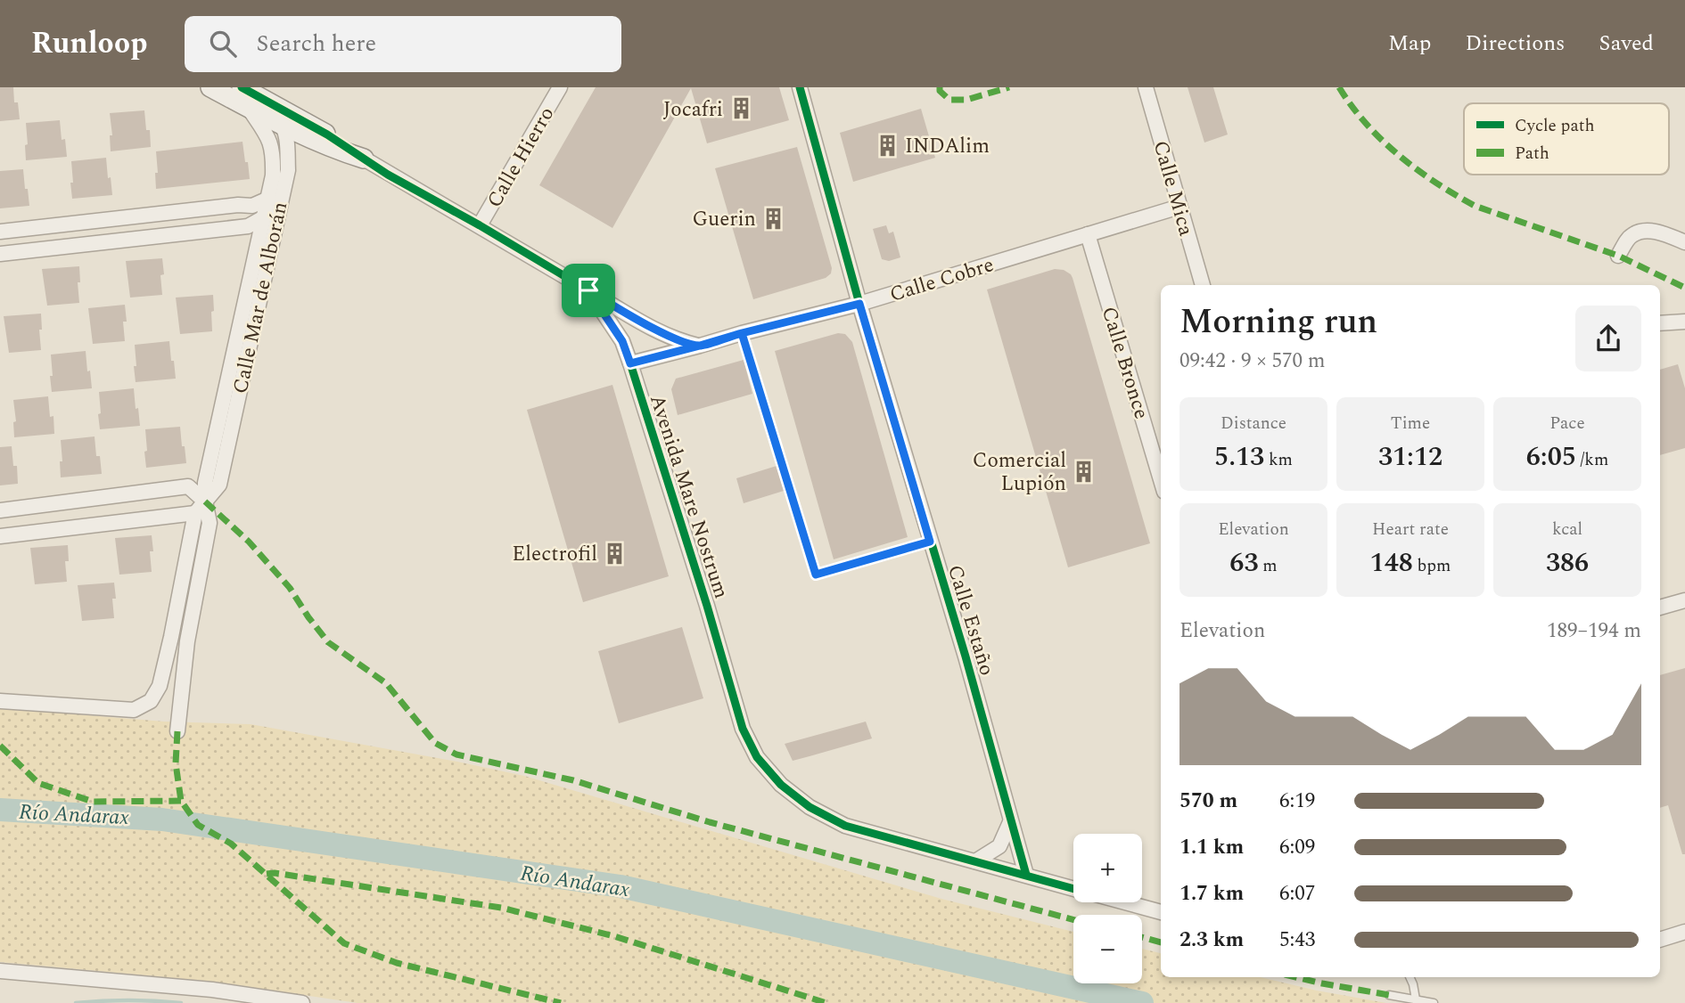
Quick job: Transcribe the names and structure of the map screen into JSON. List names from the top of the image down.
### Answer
{
  "streets": {
    "street": [
      "Calle Hierro",
      "Calle Mica",
      "Calle Cobre",
      "Calle Mar de Alborán",
      "Calle Bronce",
      "Avenida Mare Nostrum",
      "Calle Estaño"
    ]
  },
  "crossings": [
    ["Calle Hierro", "Avenida Mare Nostrum"],
    ["Calle Mica", "Calle Cobre"],
    ["Calle Cobre", "Calle Bronce"],
    ["Calle Cobre", "Avenida Mare Nostrum"],
    ["Calle Cobre", "Calle Estaño"],
    ["Calle Mar de Alborán", "Avenida Mare Nostrum"],
    ["Avenida Mare Nostrum", "Calle Estaño"]
  ],
  "water": ["Río Andarax"],
  "places": {
    "building": [
      "Jocafri",
      "INDAlim",
      "Guerin",
      "Comercial Lupión",
      "Electrofil"
    ]
  },
  "legend": ["Cycle path", "Path"],
  "page": {
    "header": "Runloop",
    "search": "Search here",
    "nav": ["Map", "Directions", "Saved"],
    "heading": ["Morning run", "09:42 · 9 × 570 m"],
    "stats": [
      ["Distance", "5.13 km"],
      ["Time", "31:12"],
      ["Pace", "6:05 /km"],
      ["Elevation", "63 m"],
      ["Heart rate", "148 bpm"],
      ["kcal", "386"]
    ],
    "chart": ["Elevation", "189–194 m"],
    "list": [
      {
        "name": "570 m",
        "note": "6:19"
      },
      {
        "name": "1.1 km",
        "note": "6:09"
      },
      {
        "name": "1.7 km",
        "note": "6:07"
      },
      {
        "name": "2.3 km",
        "note": "5:43"
      }
    ],
    "map_buttons": ["+", "−"]
  }
}
